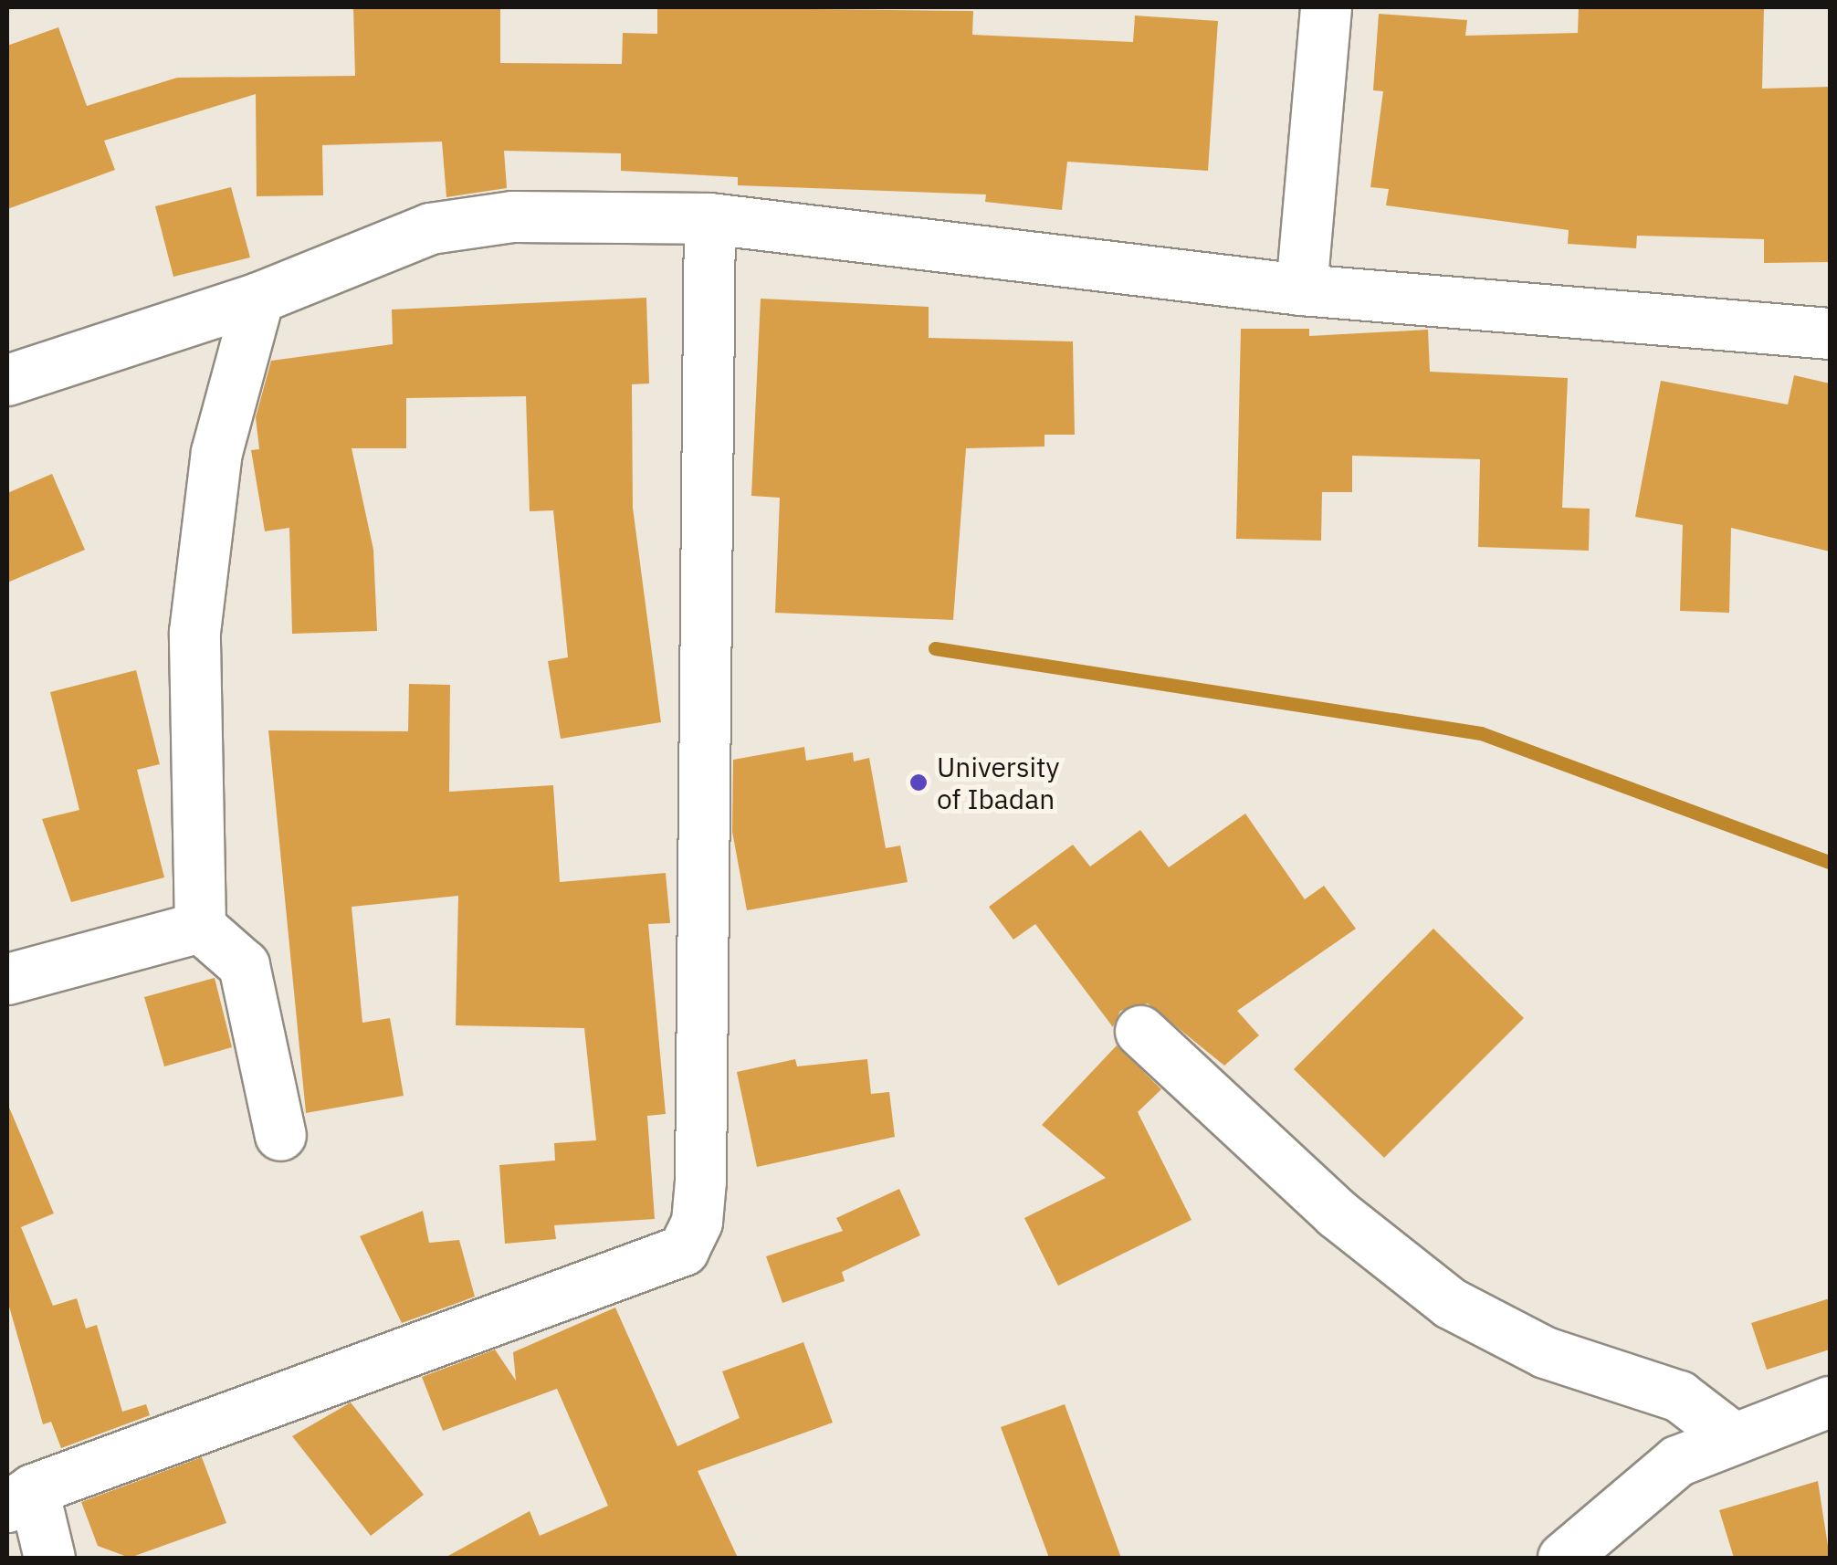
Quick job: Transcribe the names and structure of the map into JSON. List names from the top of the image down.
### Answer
{
  "places": ["University of Ibadan"]
}
